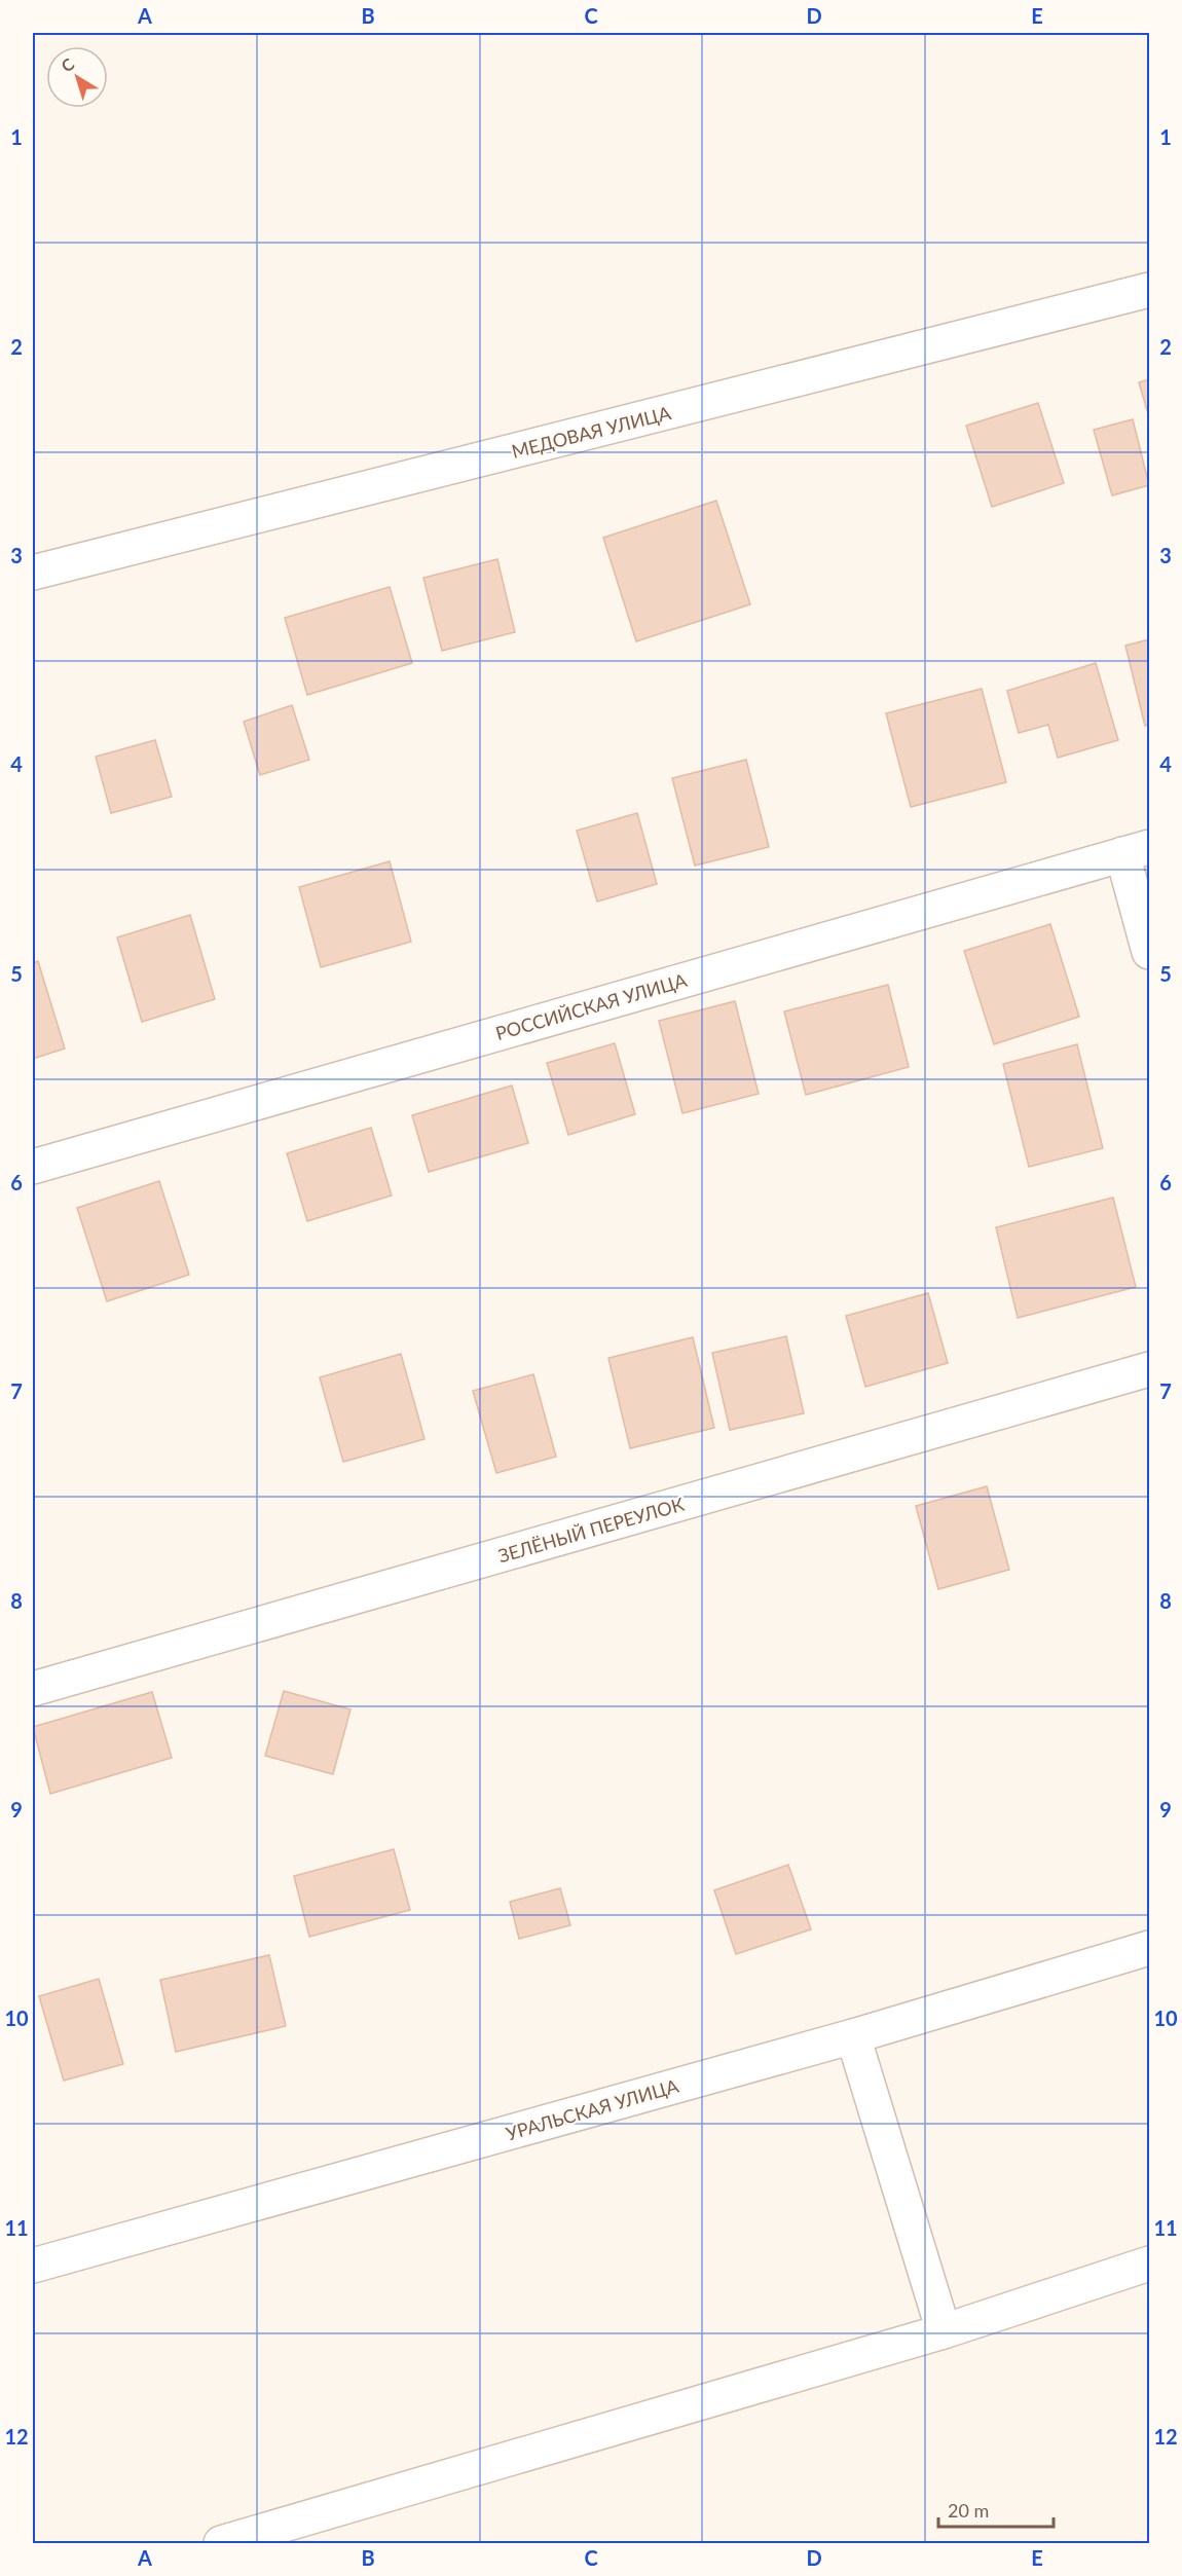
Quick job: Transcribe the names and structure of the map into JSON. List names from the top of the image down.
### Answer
{
  "streets": {
    "street": [
      "МЕДОВАЯ УЛИЦА",
      "РОССИЙСКАЯ УЛИЦА",
      "ЗЕЛЁНЫЙ ПЕРЕУЛОК",
      "УРАЛЬСКАЯ УЛИЦА"
    ]
  },
  "scale_bar": "20 m",
  "north": "top left",
  "grid": {
    "columns": [
      "A",
      "B",
      "C",
      "D",
      "E"
    ],
    "rows": [
      "1",
      "2",
      "3",
      "4",
      "5",
      "6",
      "7",
      "8",
      "9",
      "10",
      "11",
      "12"
    ]
  }
}
